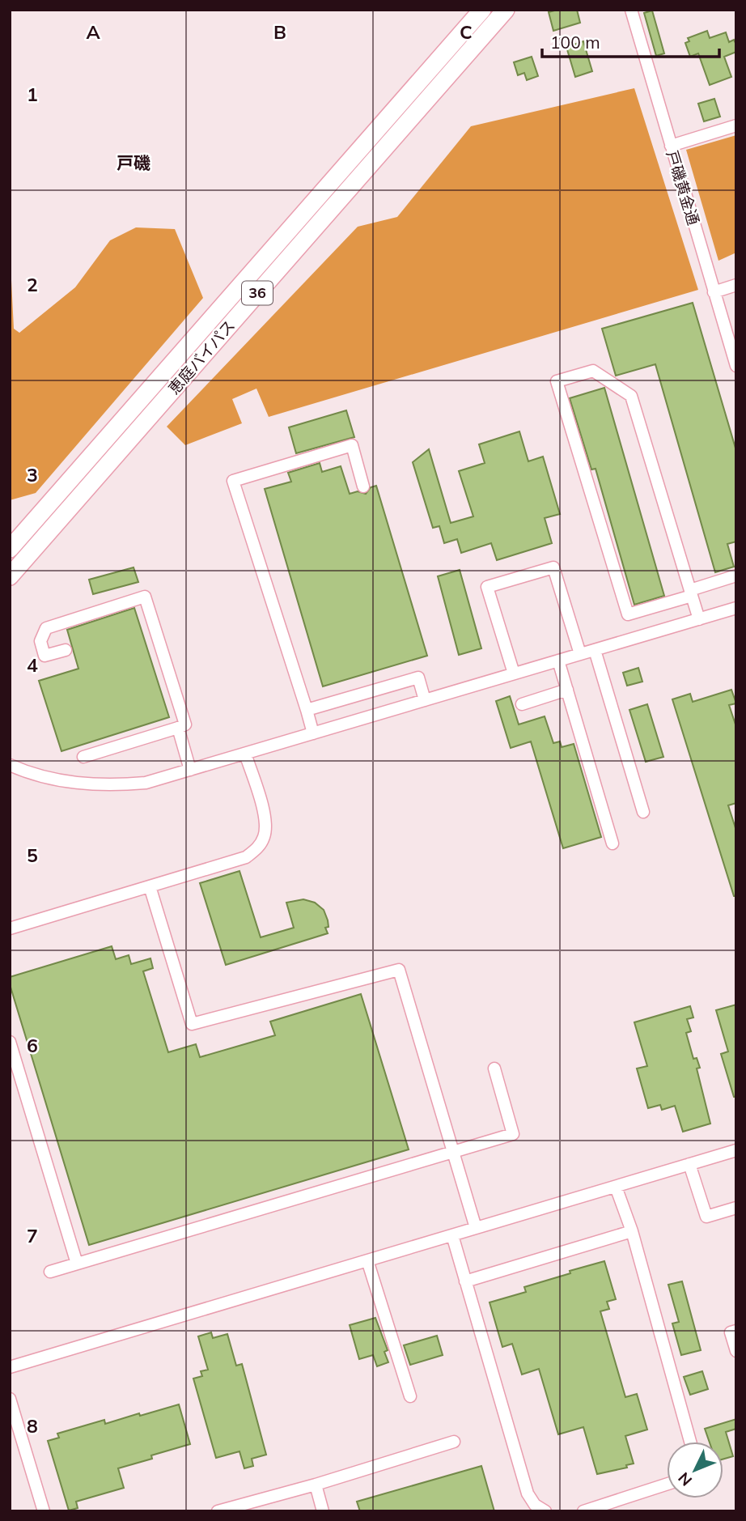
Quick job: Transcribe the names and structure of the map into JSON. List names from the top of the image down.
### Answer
{
  "streets": {
    "highway": ["36", "恵庭バイパス"],
    "street": ["戸磯黄金通"]
  },
  "districts": ["戸磯"],
  "scale_bar": "100 m",
  "north": "bottom left",
  "grid": {
    "columns": ["A", "B", "C"],
    "rows": [
      "1",
      "2",
      "3",
      "4",
      "5",
      "6",
      "7",
      "8"
    ]
  }
}
